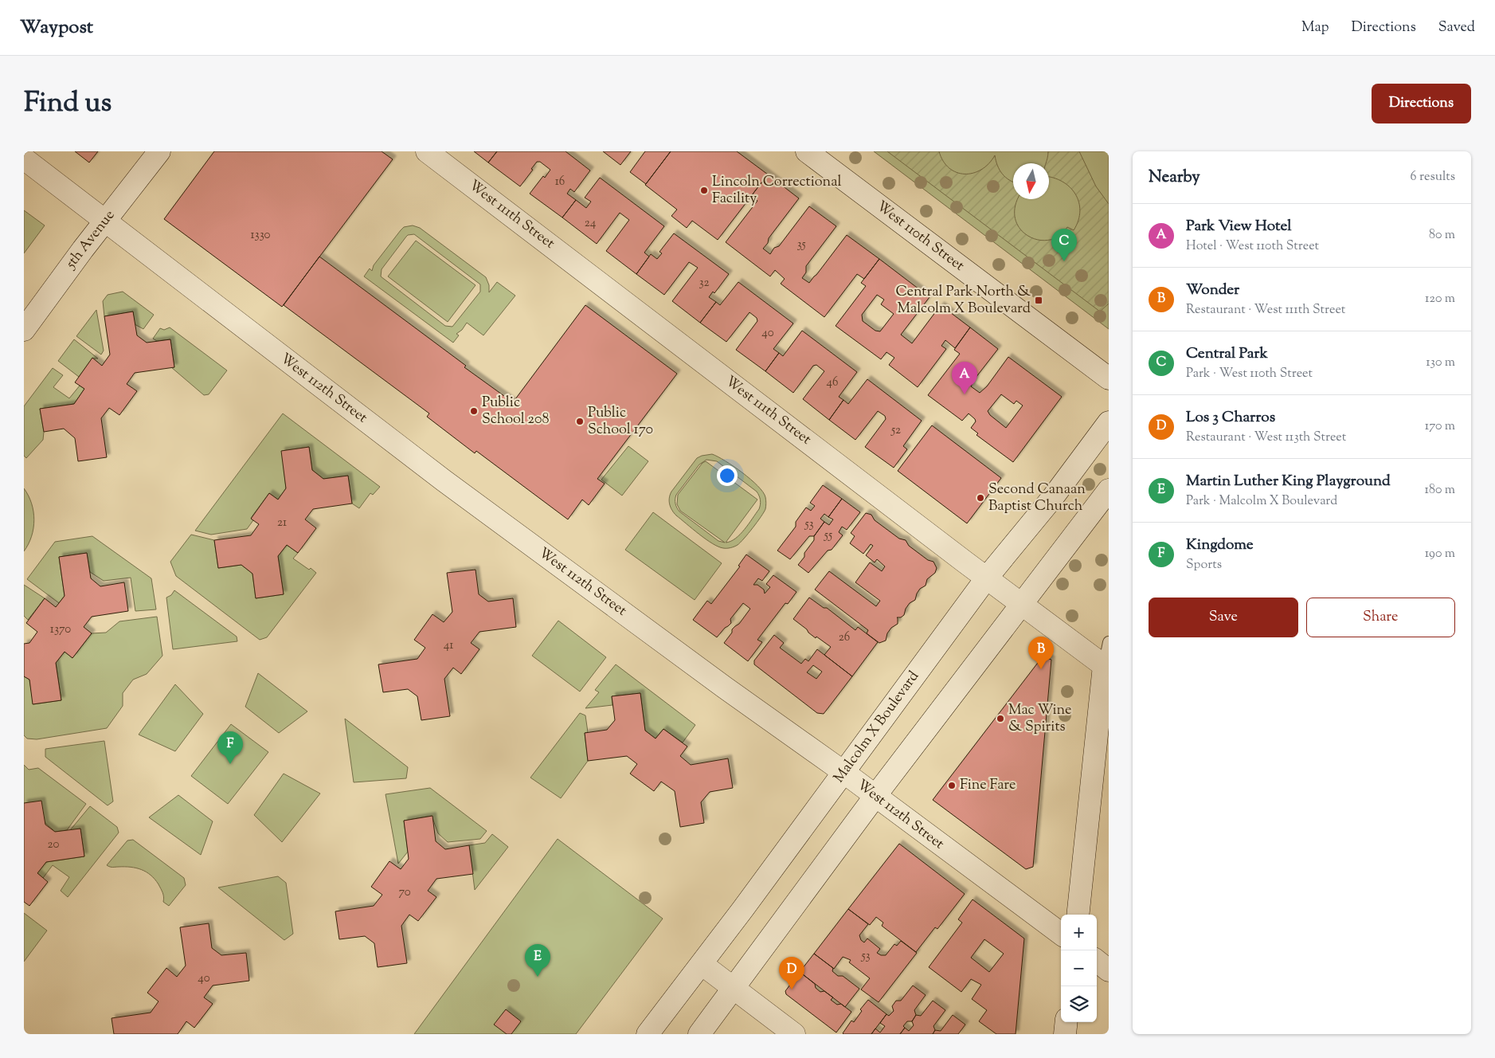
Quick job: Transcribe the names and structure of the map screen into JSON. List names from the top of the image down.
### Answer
{
  "streets": {
    "street": [
      "West 111th Street",
      "West 110th Street",
      "5th Avenue",
      "West 112th Street",
      "Malcolm X Boulevard"
    ]
  },
  "crossings": [
    ["West 111th Street", "Malcolm X Boulevard"],
    ["5th Avenue", "West 112th Street"],
    ["West 112th Street", "Malcolm X Boulevard"]
  ],
  "places": {
    "other": [
      "Lincoln Correctional Facility",
      "Public School 208",
      "Public School 170",
      "Second Canaan Baptist Church",
      "Mac Wine & Spirits",
      "Fine Fare"
    ],
    "transit": ["Central Park North & Malcolm X Boulevard"]
  },
  "house_numbers": [
    "16",
    "24",
    "1330",
    "35",
    "32",
    "40",
    "46",
    "52",
    "21",
    "53",
    "55",
    "1370",
    "26",
    "41",
    "20",
    "70",
    "53",
    "40"
  ],
  "north": "bottom",
  "page": {
    "header": "Waypost",
    "nav": ["Map", "Directions", "Saved"],
    "title": "Find us",
    "buttons": [
      "Directions",
      ["Save", "Share"]
    ],
    "heading": ["Nearby", "6 results"],
    "list": [
      {
        "mark": "A",
        "name": "Park View Hotel",
        "note": "Hotel · West 110th Street",
        "value": "80 m"
      },
      {
        "mark": "B",
        "name": "Wonder",
        "note": "Restaurant · West 111th Street",
        "value": "120 m"
      },
      {
        "mark": "C",
        "name": "Central Park",
        "note": "Park · West 110th Street",
        "value": "130 m"
      },
      {
        "mark": "D",
        "name": "Los 3 Charros",
        "note": "Restaurant · West 113th Street",
        "value": "170 m"
      },
      {
        "mark": "E",
        "name": "Martin Luther King Playground",
        "note": "Park · Malcolm X Boulevard",
        "value": "180 m"
      },
      {
        "mark": "F",
        "name": "Kingdome",
        "note": "Sports",
        "value": "190 m"
      }
    ],
    "pins": [
      "C",
      "A",
      "B",
      "F",
      "E",
      "D"
    ],
    "map_buttons": ["+", "−"]
  }
}
